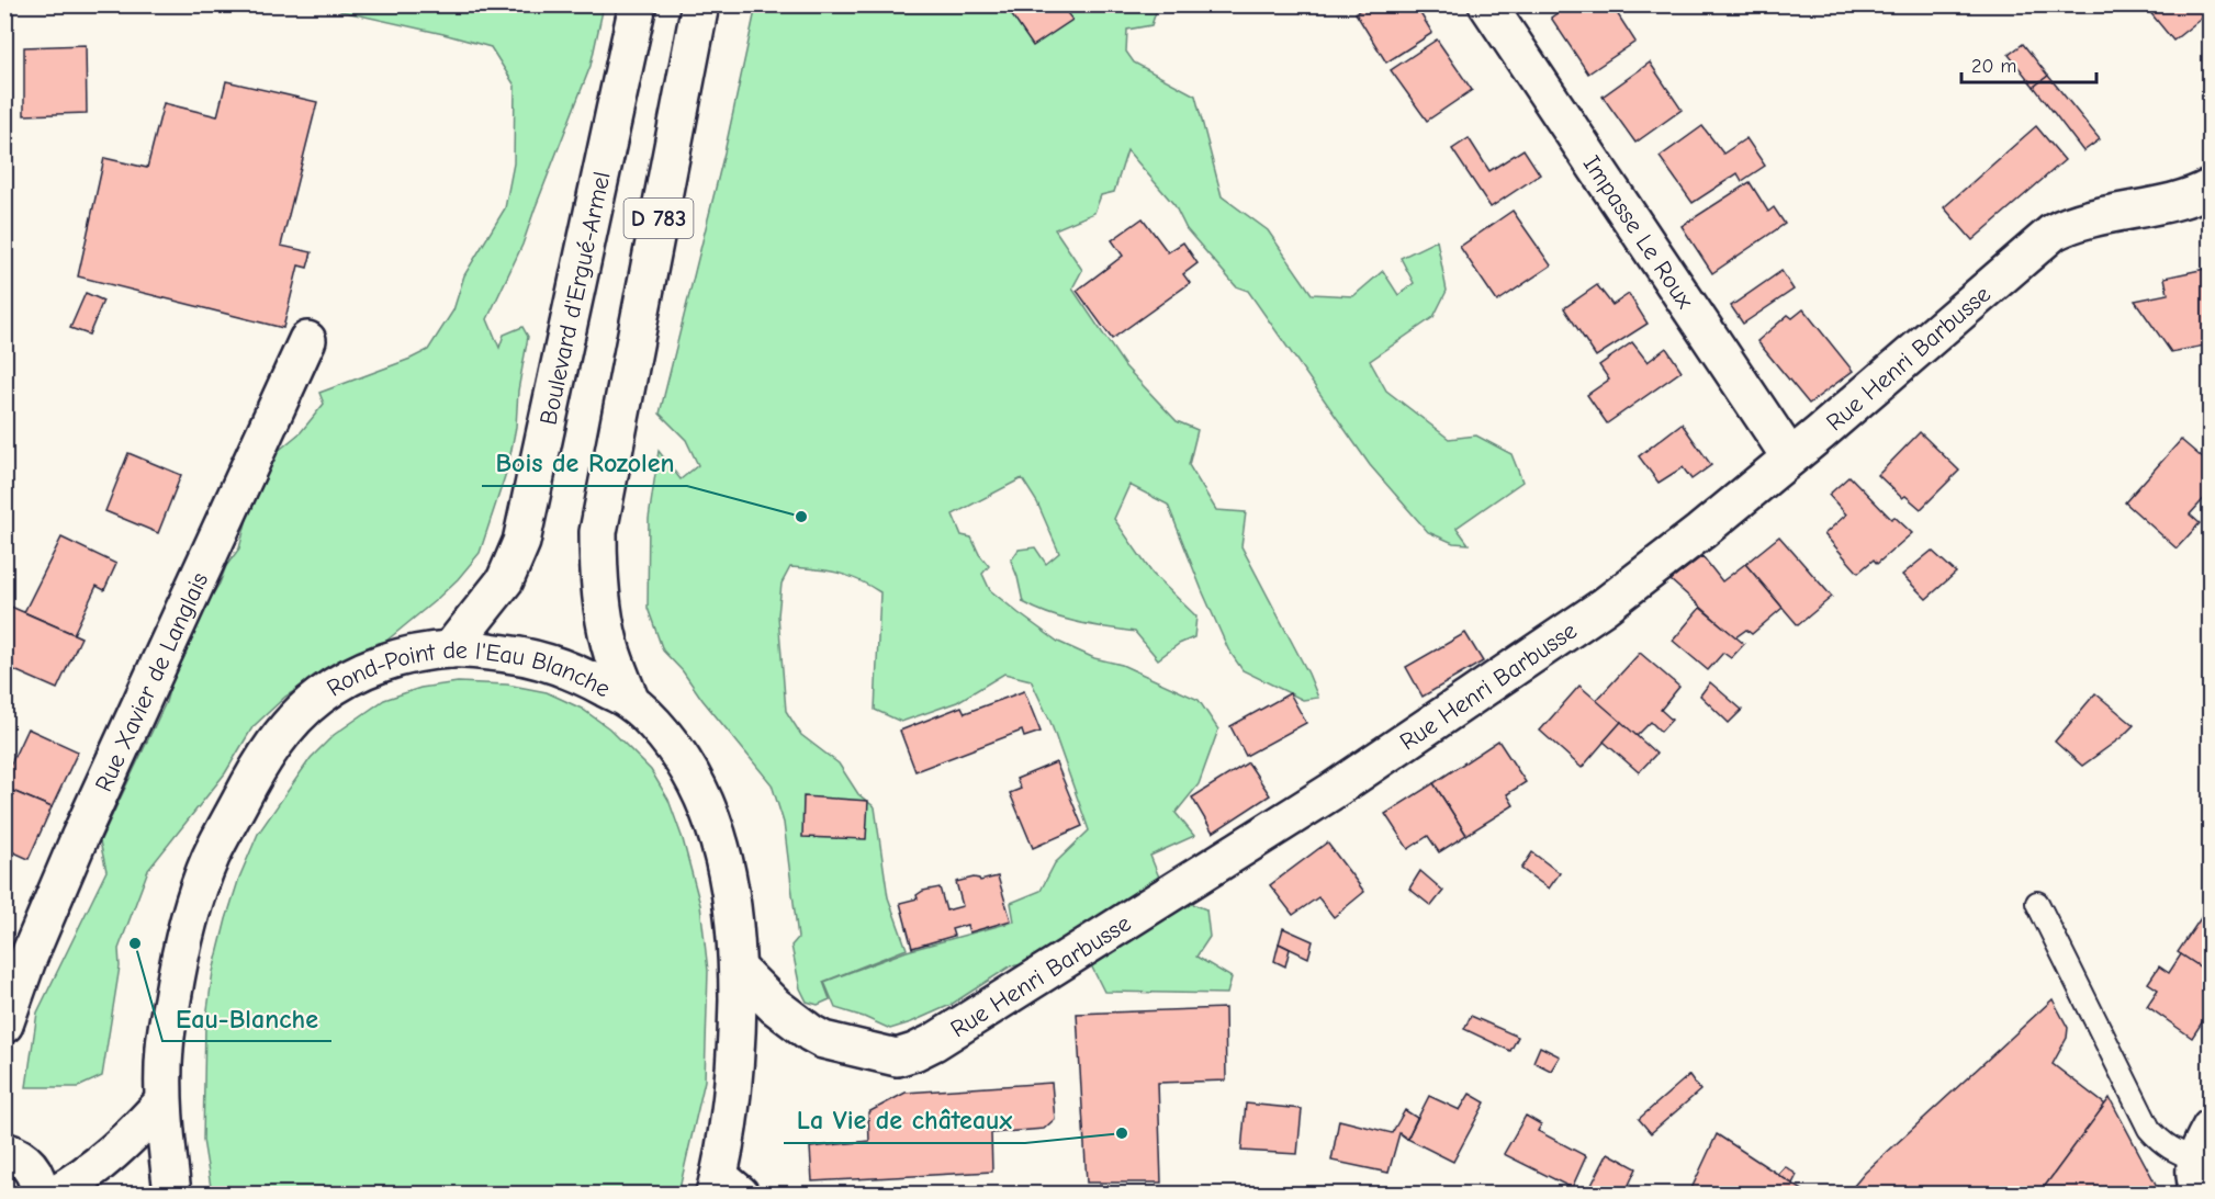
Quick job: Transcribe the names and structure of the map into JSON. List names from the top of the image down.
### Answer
{
  "streets": {
    "street": [
      "D 783",
      "Impasse Le Roux",
      "Boulevard d'Ergué-Armel",
      "Rue Henri Barbusse",
      "Rue Xavier de Langlais",
      "Rond-Point de l'Eau Blanche"
    ]
  },
  "crossings": [
    ["D 783", "Rond-Point de l'Eau Blanche"],
    ["Impasse Le Roux", "Rue Henri Barbusse"],
    ["Boulevard d'Ergué-Armel", "Rond-Point de l'Eau Blanche"],
    ["Rue Henri Barbusse", "Rond-Point de l'Eau Blanche"]
  ],
  "places": ["Bois de Rozolen", "Eau-Blanche", "La Vie de châteaux"],
  "scale_bar": "20 m"
}
